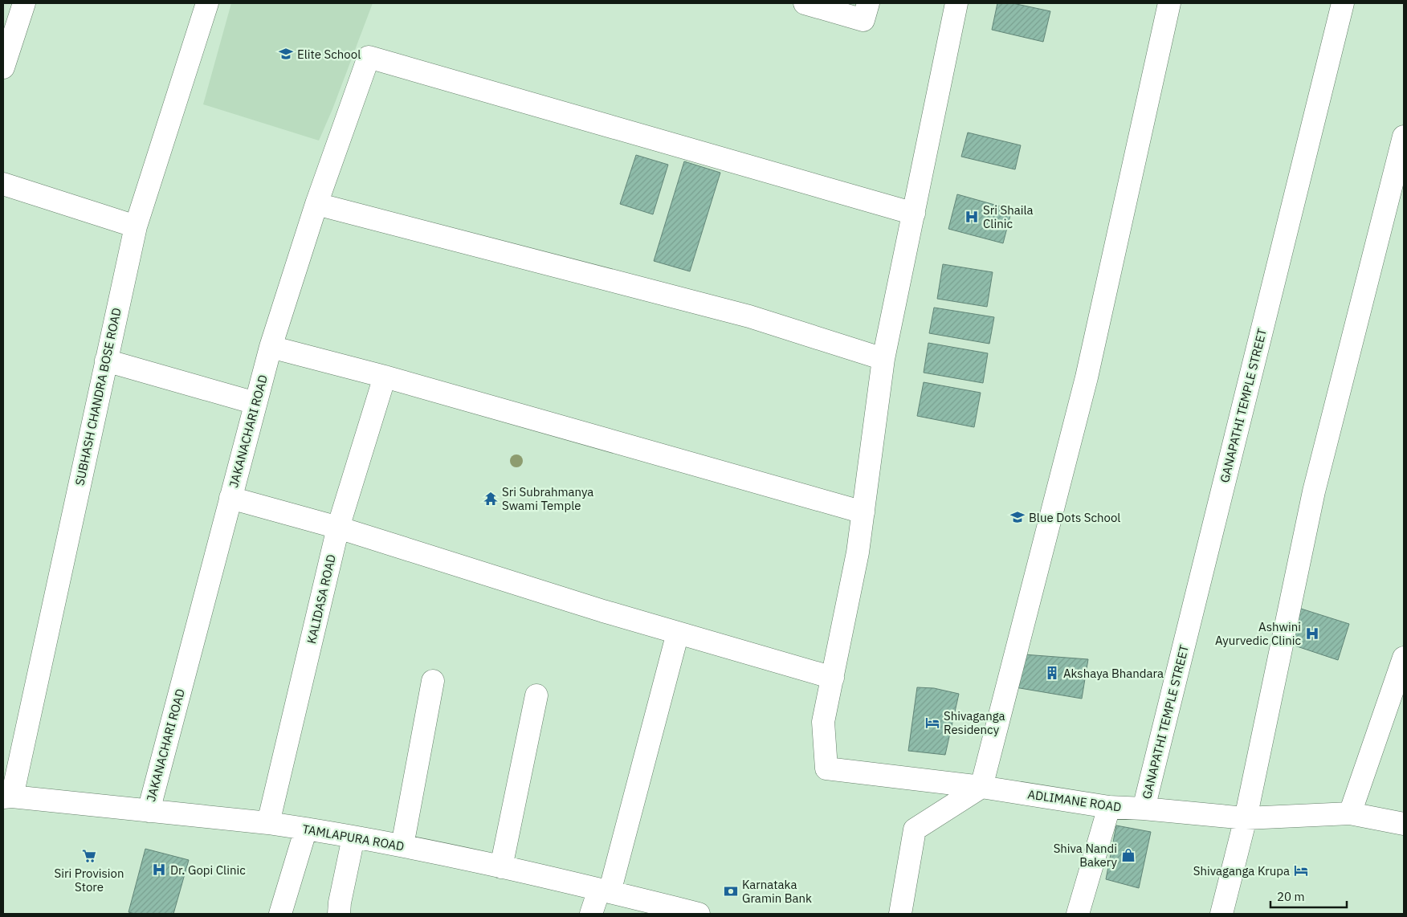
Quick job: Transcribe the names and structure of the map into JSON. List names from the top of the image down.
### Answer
{
  "streets": {
    "street": [
      "SUBHASH CHANDRA BOSE ROAD",
      "GANAPATHI TEMPLE STREET",
      "JAKANACHARI ROAD",
      "KALIDASA ROAD",
      "ADLIMANE ROAD",
      "TAMLAPURA ROAD"
    ]
  },
  "crossings": [
    ["SUBHASH CHANDRA BOSE ROAD", "TAMLAPURA ROAD"],
    ["GANAPATHI TEMPLE STREET", "ADLIMANE ROAD"],
    ["JAKANACHARI ROAD", "TAMLAPURA ROAD"],
    ["KALIDASA ROAD", "TAMLAPURA ROAD"]
  ],
  "places": {
    "school or university": ["Elite School", "Blue Dots School"],
    "hospital": ["Sri Shaila Clinic", "Ashwini Ayurvedic Clinic", "Dr. Gopi Clinic"],
    "temple": ["Sri Subrahmanya Swami Temple"],
    "building": ["Akshaya Bhandara"],
    "hotel": ["Shivaganga Residency", "Shivaganga Krupa"],
    "shop": ["Shiva Nandi Bakery"],
    "supermarket": ["Siri Provision Store"],
    "bank": ["Karnataka Gramin Bank"]
  },
  "scale_bar": "20 m"
}
